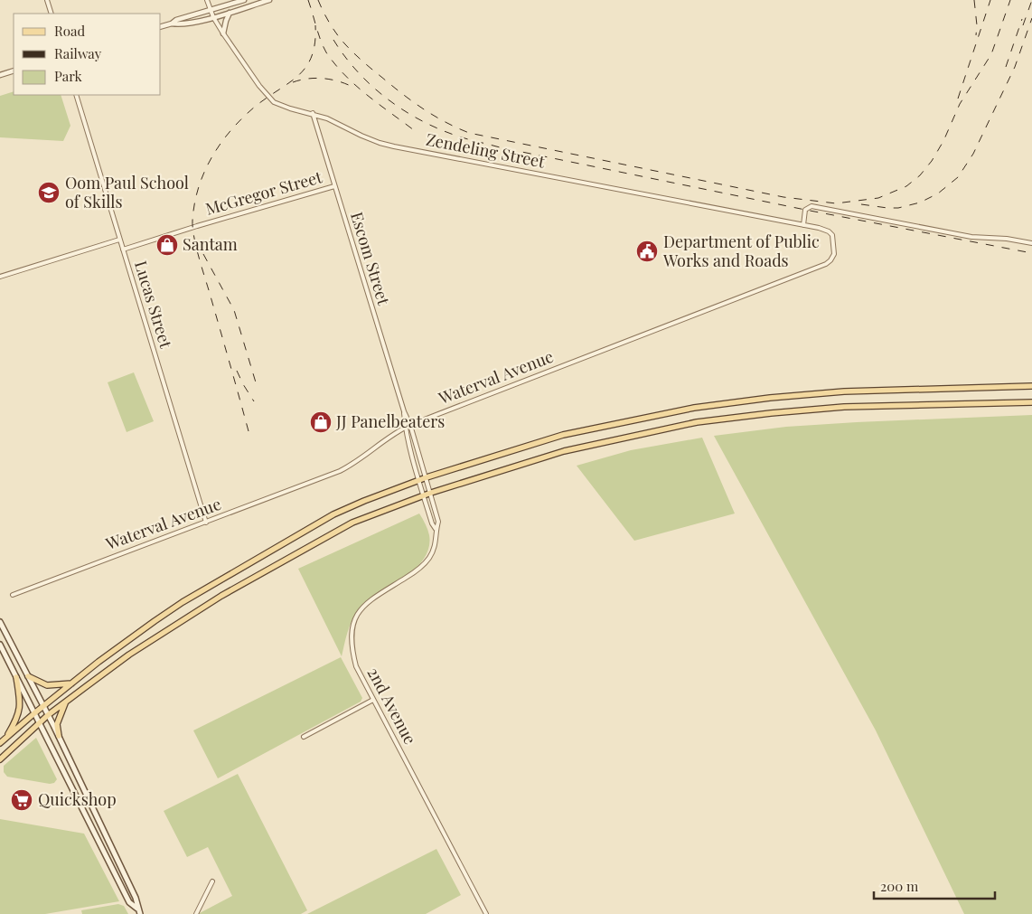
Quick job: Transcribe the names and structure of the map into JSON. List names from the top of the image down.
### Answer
{
  "streets": {
    "street": [
      "Zendeling Street",
      "McGregor Street",
      "Escom Street",
      "Lucas Street",
      "Waterval Avenue",
      "2nd Avenue"
    ]
  },
  "crossings": [
    ["Zendeling Street", "Escom Street"],
    ["Zendeling Street", "Waterval Avenue"],
    ["McGregor Street", "Escom Street"],
    ["McGregor Street", "Lucas Street"],
    ["Escom Street", "Waterval Avenue"],
    ["Escom Street", "2nd Avenue"],
    ["Lucas Street", "Waterval Avenue"]
  ],
  "places": {
    "school or university": ["Oom Paul School of Skills"],
    "shop": ["Santam", "JJ Panelbeaters"],
    "public building": ["Department of Public Works and Roads"],
    "supermarket": ["Quickshop"]
  },
  "legend": ["Road", "Railway", "Park"],
  "scale_bar": "200 m"
}
